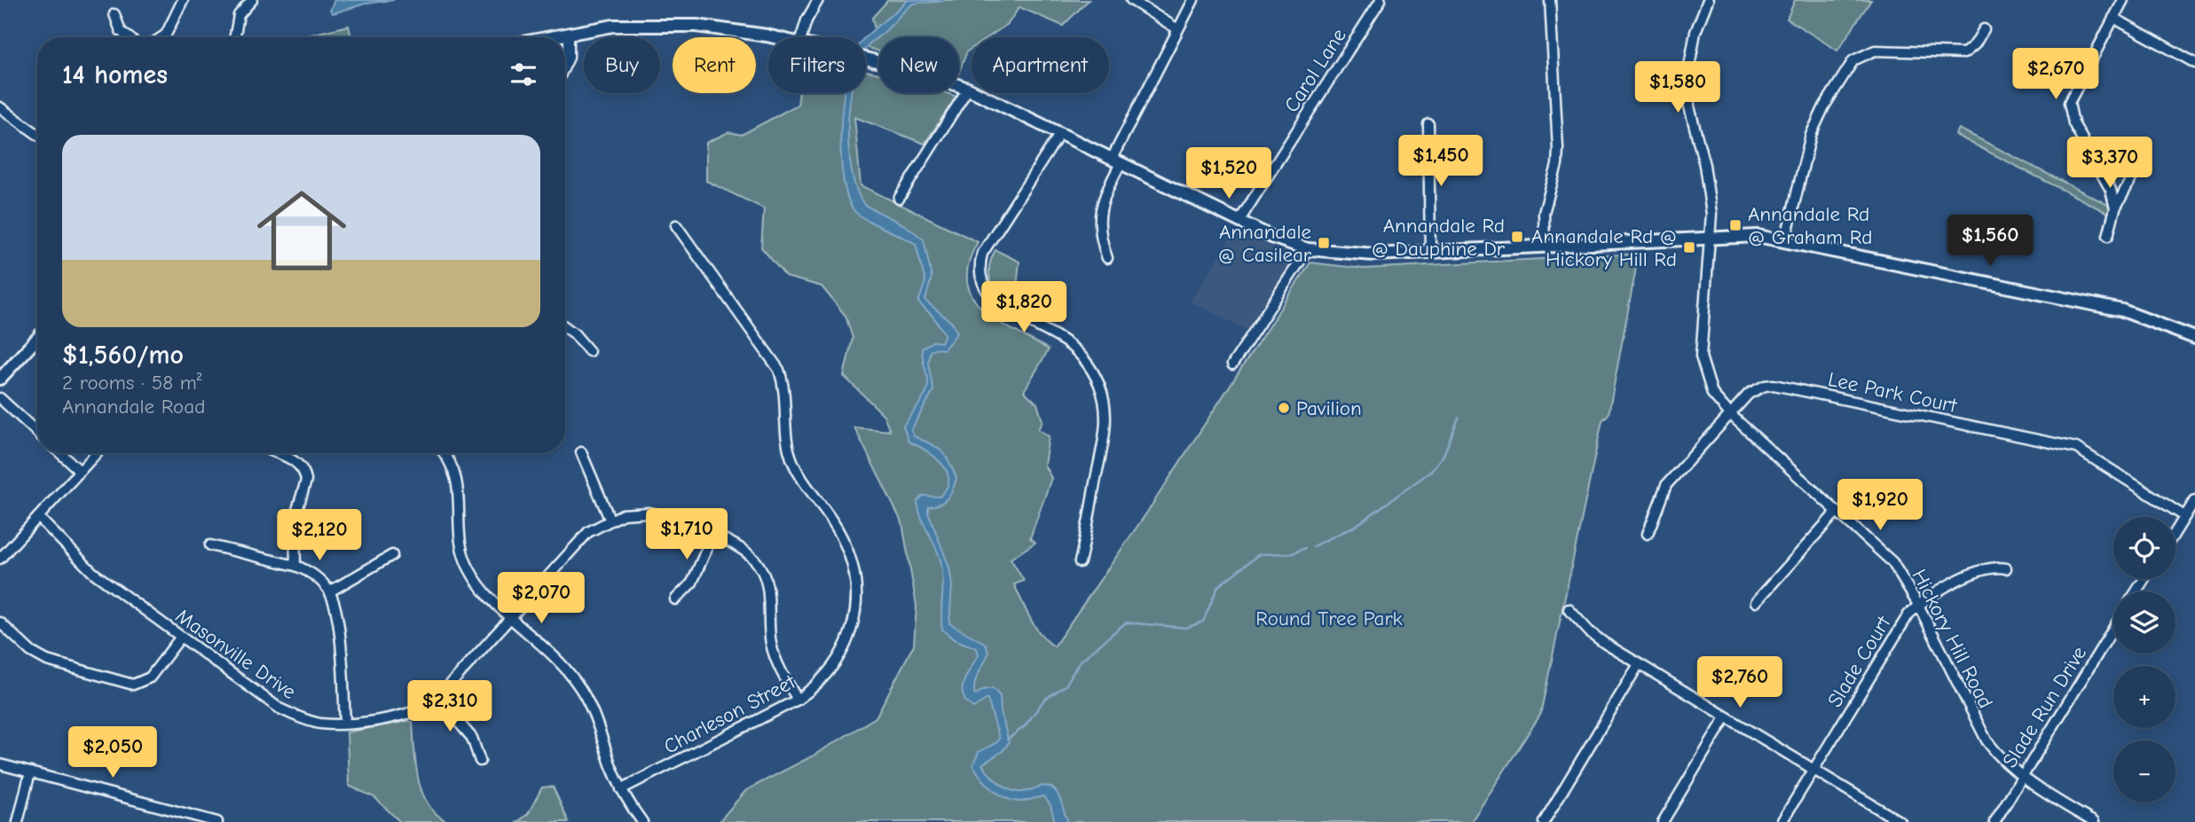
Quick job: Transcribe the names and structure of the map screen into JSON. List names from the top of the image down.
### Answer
{
  "streets": {
    "street": [
      "Carol Lane",
      "Lee Park Court",
      "Hickory Hill Road",
      "Masonville Drive",
      "Slade Court",
      "Slade Run Drive",
      "Charleson Street"
    ]
  },
  "crossings": [
    ["Lee Park Court", "Hickory Hill Road"],
    ["Hickory Hill Road", "Slade Court"],
    ["Hickory Hill Road", "Slade Run Drive"],
    ["Masonville Drive", "Charleson Street"]
  ],
  "parks": ["Round Tree Park"],
  "places": {
    "transit": [
      "Annandale Rd @ Graham Rd",
      "Annandale Rd @ Dauphine Dr",
      "Annandale @ Casilear",
      "Annandale Rd @ Hickory Hill Rd"
    ],
    "other": ["Pavilion"]
  },
  "page": {
    "chip": [
      "Buy",
      "Rent",
      "Filters",
      "New",
      "Apartment"
    ],
    "heading": "14 homes",
    "price": [
      "$2,670",
      "$1,580",
      "$1,450",
      "$3,370",
      "$1,520",
      "$1,560",
      "$1,820",
      "$1,920",
      "$1,710",
      "$2,120",
      "$2,070",
      "$2,760",
      "$2,310",
      "$2,050"
    ],
    "list": [
      {
        "name": "$1,560/mo",
        "note": "2 rooms · 58 m² · Annandale Road"
      }
    ],
    "map_buttons": ["+", "−"]
  }
}
